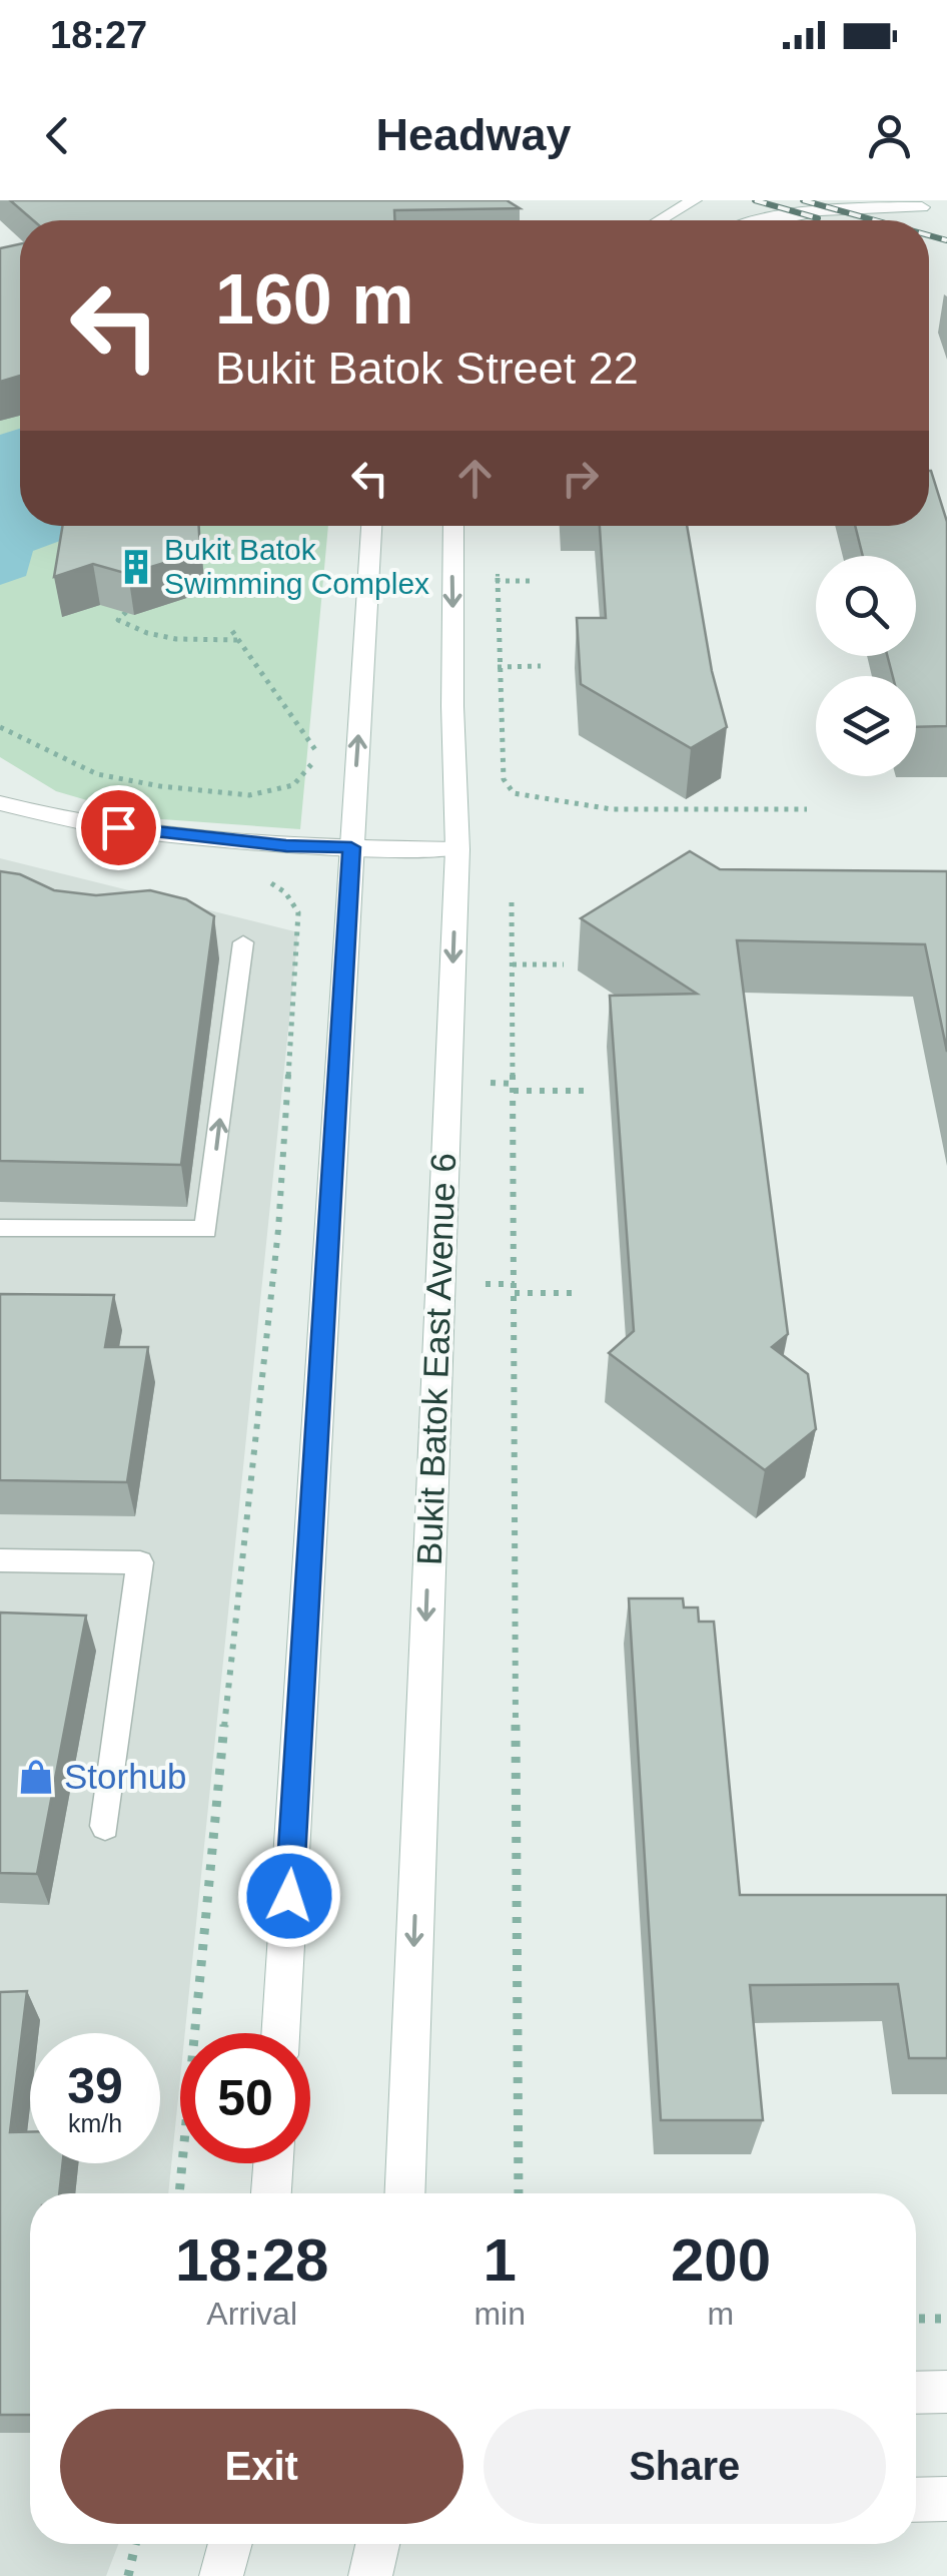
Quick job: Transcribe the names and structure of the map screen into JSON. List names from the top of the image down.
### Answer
{
  "streets": {
    "main road": ["Bukit Batok East Avenue 6"]
  },
  "places": {
    "building": ["Bukit Batok Swimming Complex"],
    "shop": ["Storhub"]
  },
  "page": {
    "status": "18:27",
    "header": "Headway",
    "turn": ["160 m", "Bukit Batok Street 22"],
    "speed": "39 km/h",
    "limit": "50",
    "eta": [
      "18:28",
      "Arrival",
      "1",
      "min",
      "200",
      "m"
    ],
    "buttons": ["Exit", "Share"]
  }
}
